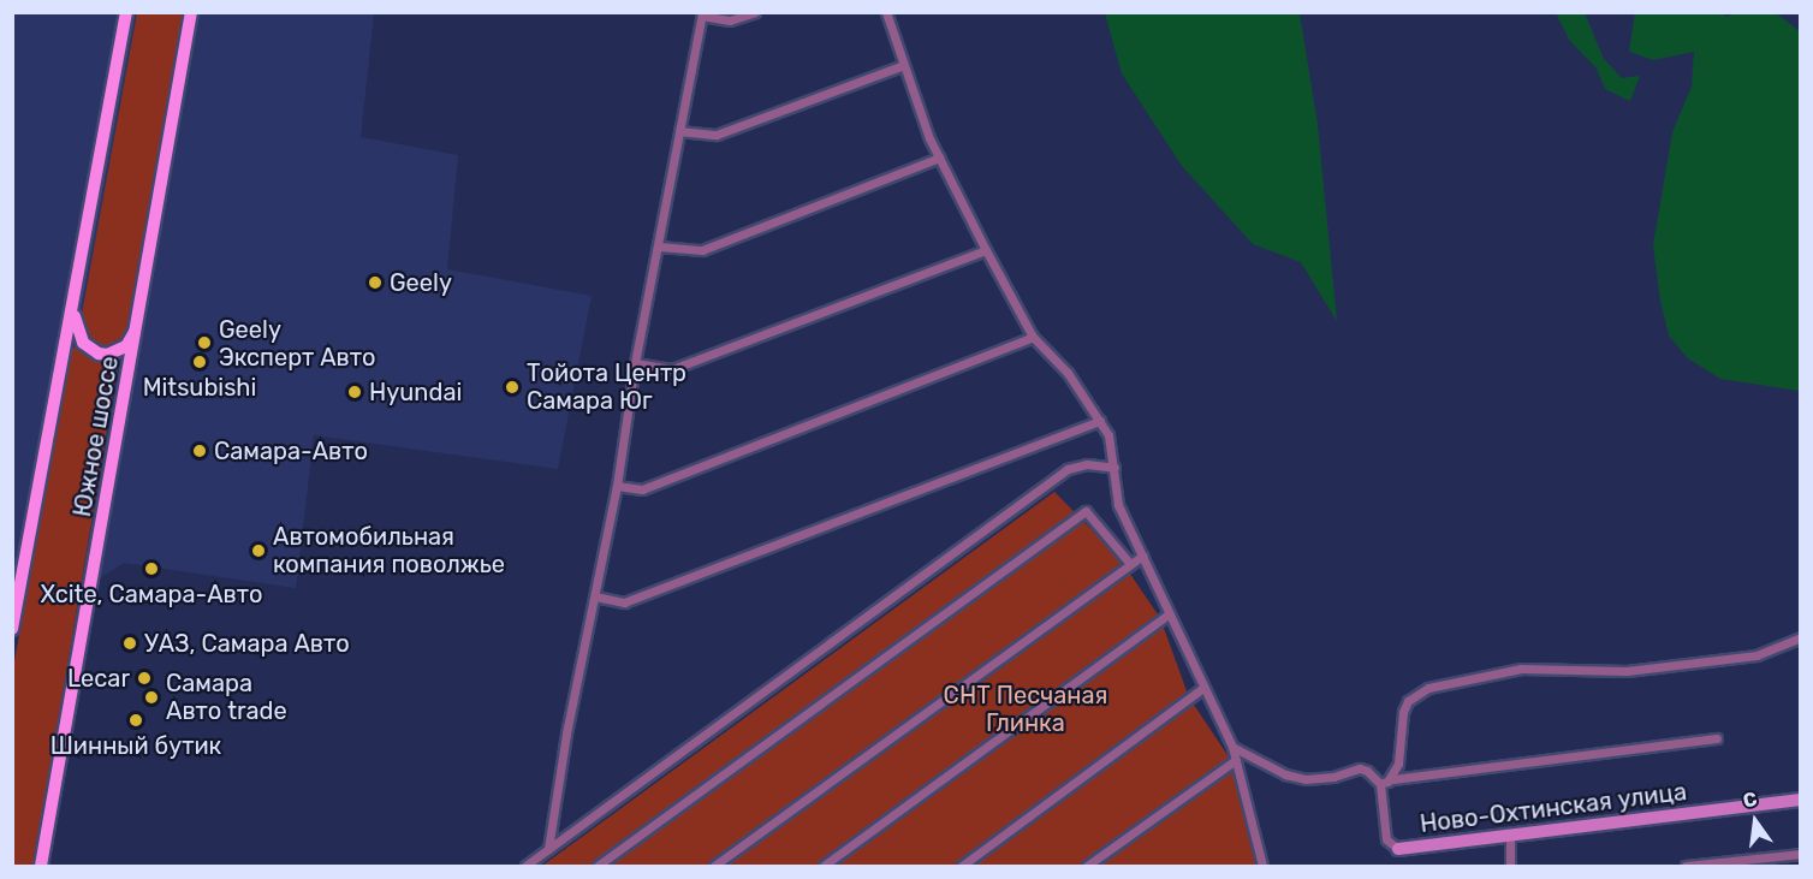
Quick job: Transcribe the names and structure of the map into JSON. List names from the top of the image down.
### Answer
{
  "streets": {
    "main road": ["Южное шоссе"],
    "street": ["Ново-Охтинская улица"]
  },
  "parks": ["СНТ Песчаная Глинка"],
  "places": [
    "Geely",
    "Geely Эксперт Авто",
    "Mitsubishi",
    "Тойота Центр Самара Юг",
    "Hyundai",
    "Самара-Авто",
    "Автомобильная компания поволжье",
    "Xcite, Самара-Авто",
    "УАЗ, Самара Авто",
    "Lecar",
    "Самара Авто trade",
    "Шинный бутик"
  ],
  "north": "top"
}
